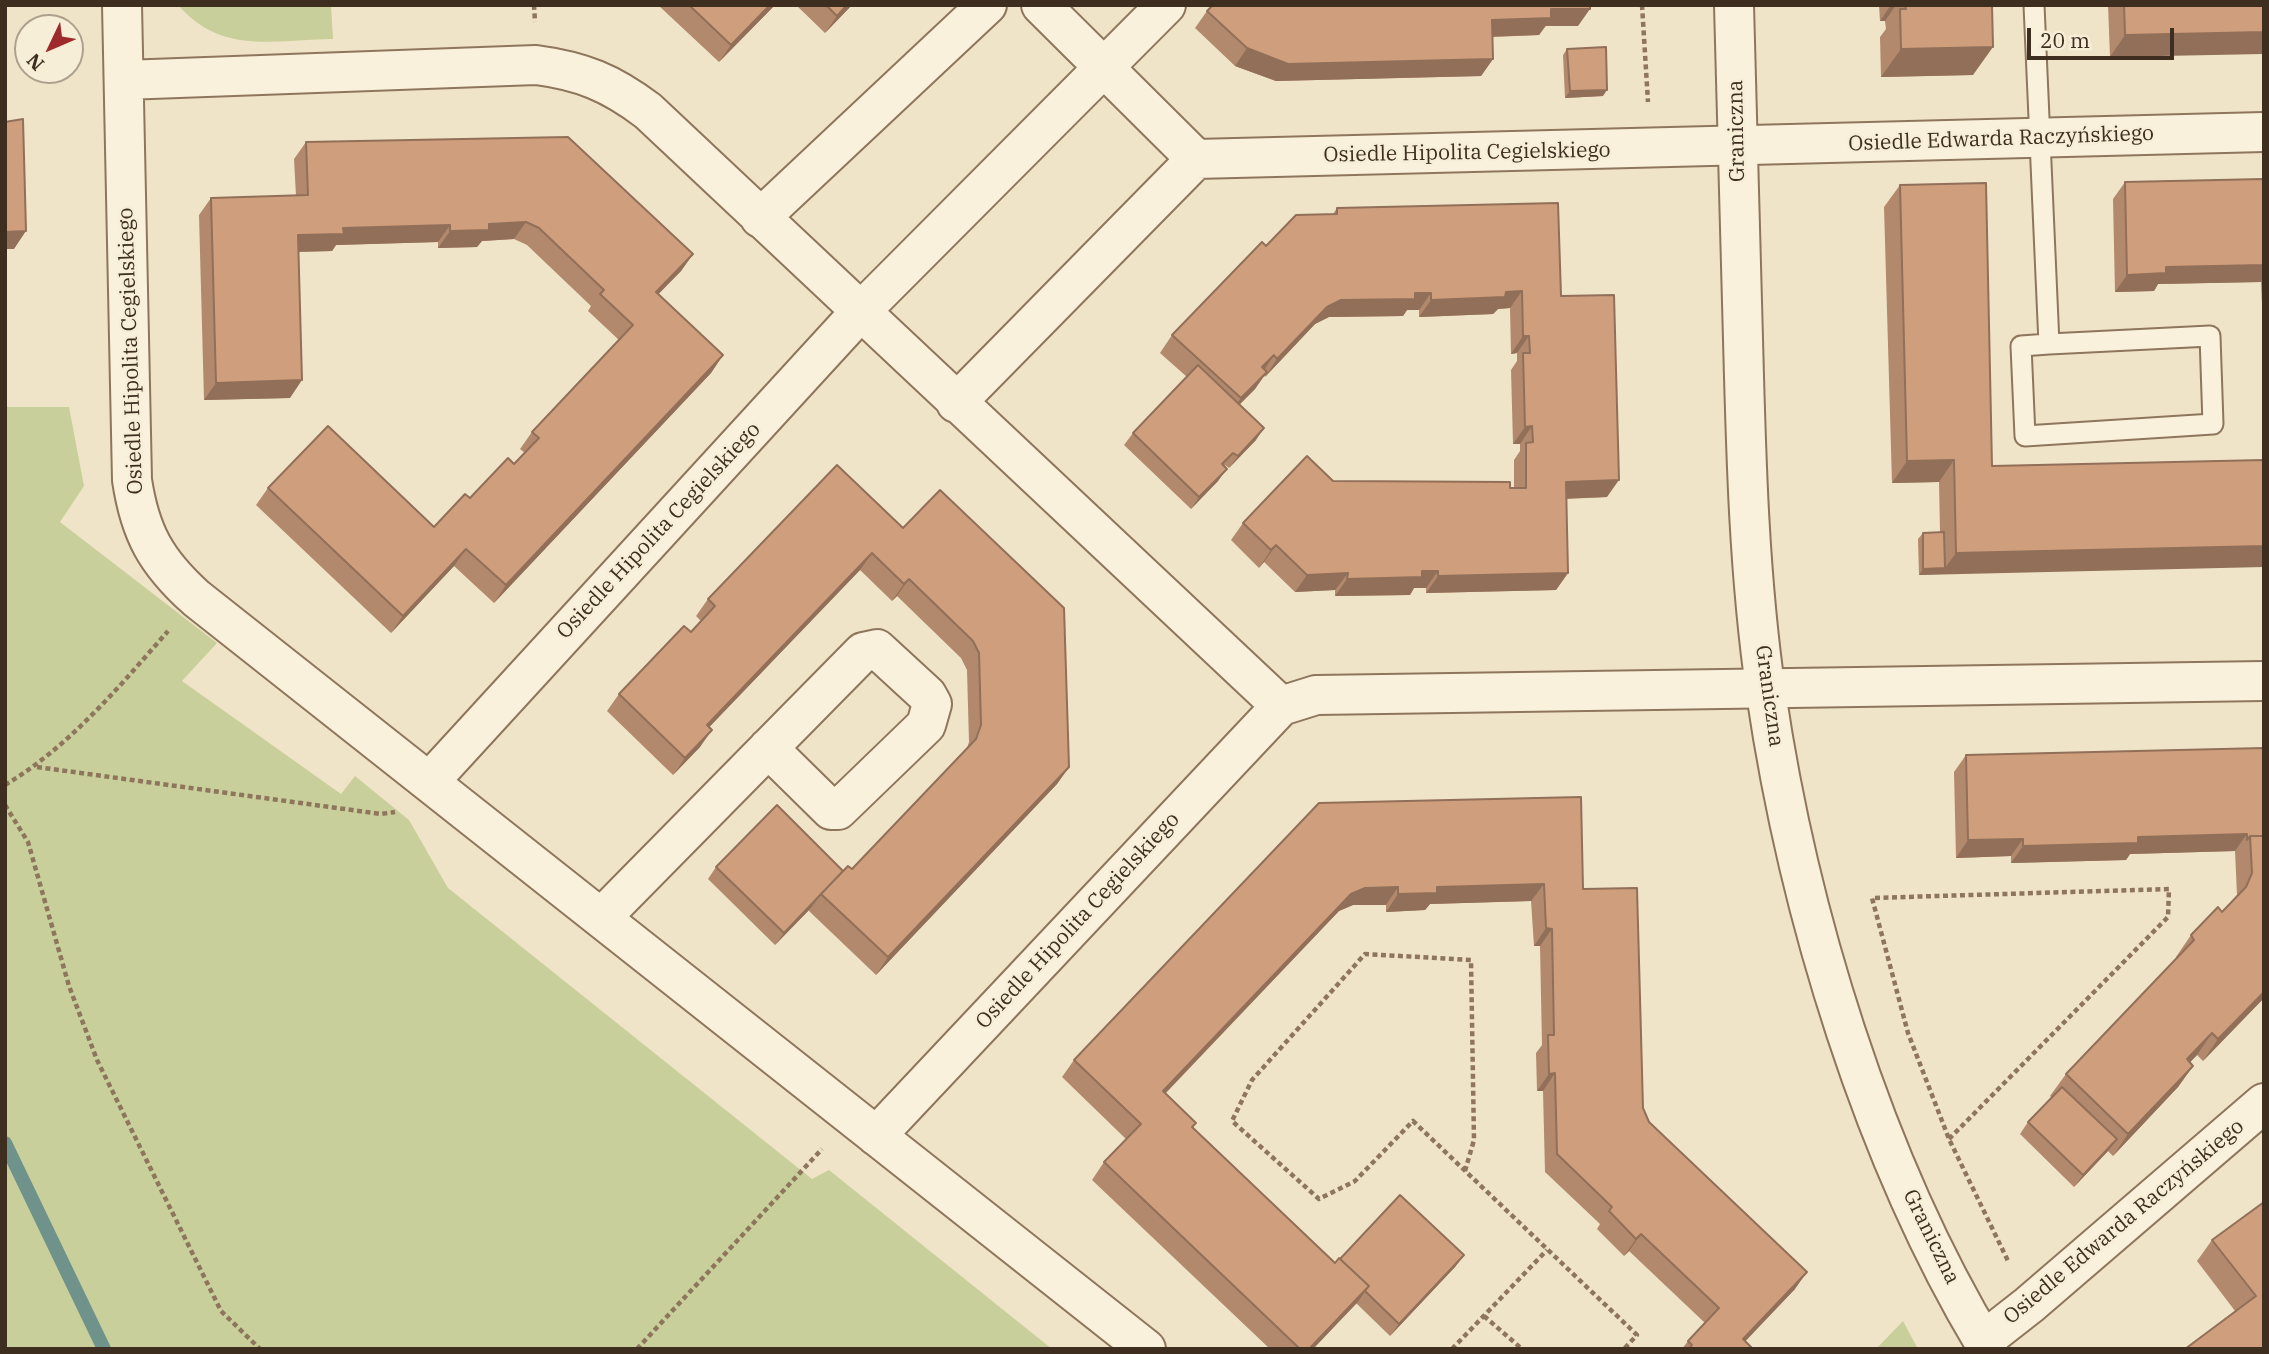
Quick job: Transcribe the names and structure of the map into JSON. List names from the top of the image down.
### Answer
{
  "streets": {
    "street": ["Graniczna", "Osiedle Edwarda Raczyńskiego", "Osiedle Hipolita Cegielskiego"]
  },
  "crossings": [
    ["Graniczna", "Osiedle Edwarda Raczyńskiego"],
    ["Graniczna", "Osiedle Hipolita Cegielskiego"],
    ["Osiedle Edwarda Raczyńskiego", "Osiedle Hipolita Cegielskiego"]
  ],
  "scale_bar": "20 m",
  "north": "bottom left"
}
